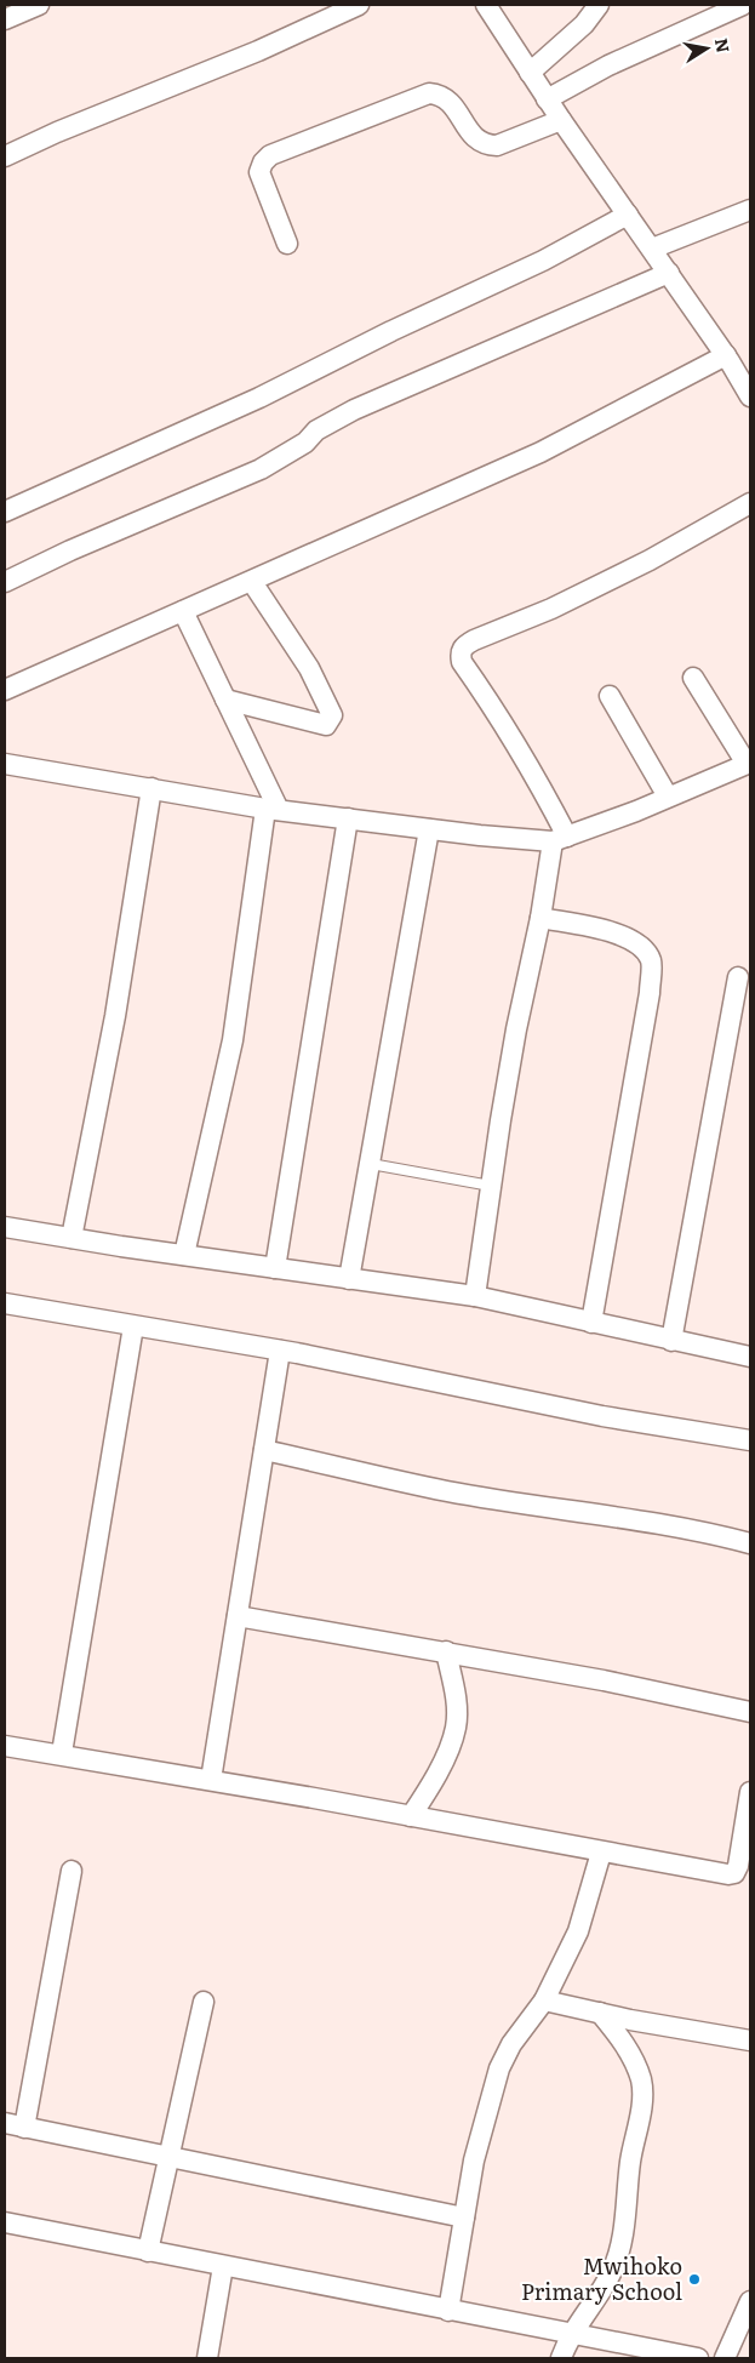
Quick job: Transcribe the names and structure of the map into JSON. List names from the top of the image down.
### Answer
{
  "places": ["Mwihoko Primary School"],
  "north": "right"
}
